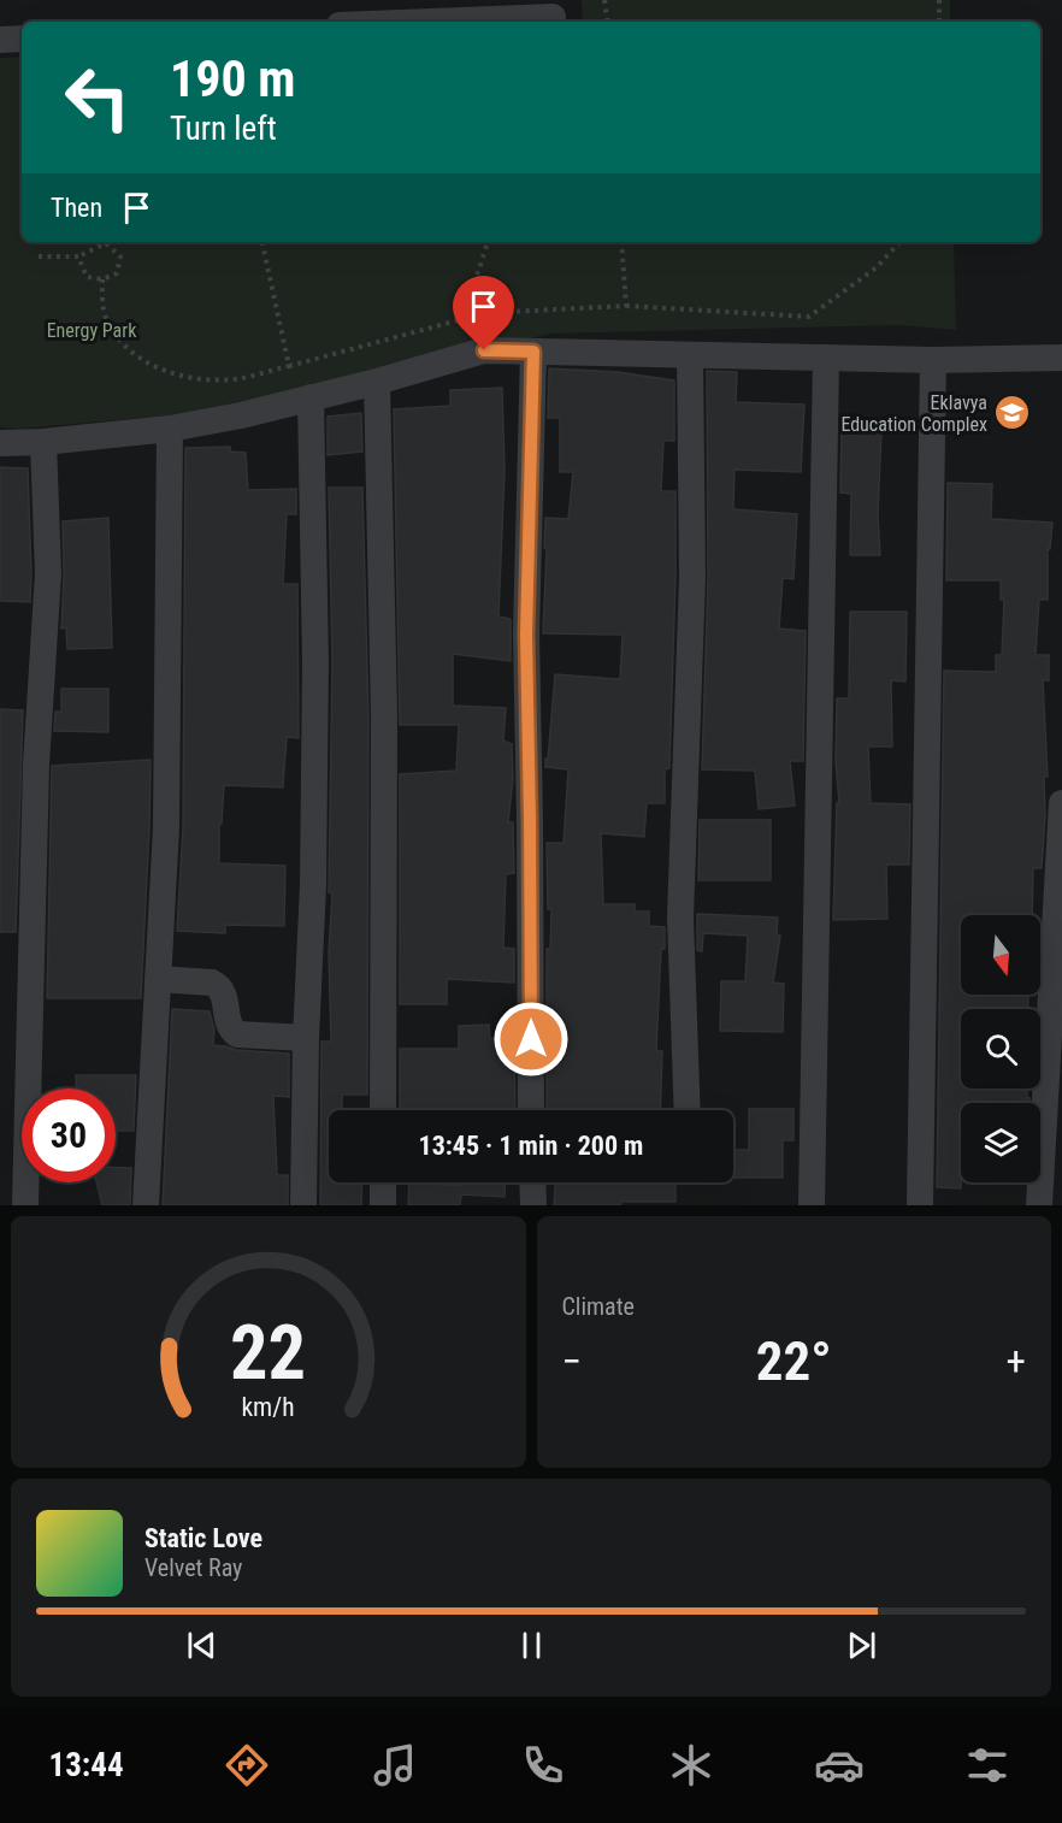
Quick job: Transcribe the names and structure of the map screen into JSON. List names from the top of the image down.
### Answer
{
  "parks": ["Energy Park"],
  "places": {
    "school or university": ["Eklavya Education Complex"]
  },
  "north": "bottom",
  "page": {
    "turn": ["190 m", "Turn left"],
    "then": "Then",
    "limit": "30",
    "trip": "13:45 · 1 min · 200 m",
    "tile": "Climate",
    "heat": ["−", "22°", "+"],
    "song": ["Static Love", "Velvet Ray"],
    "tabs": "13:44",
    "gauge": ["22", "km/h"]
  }
}
